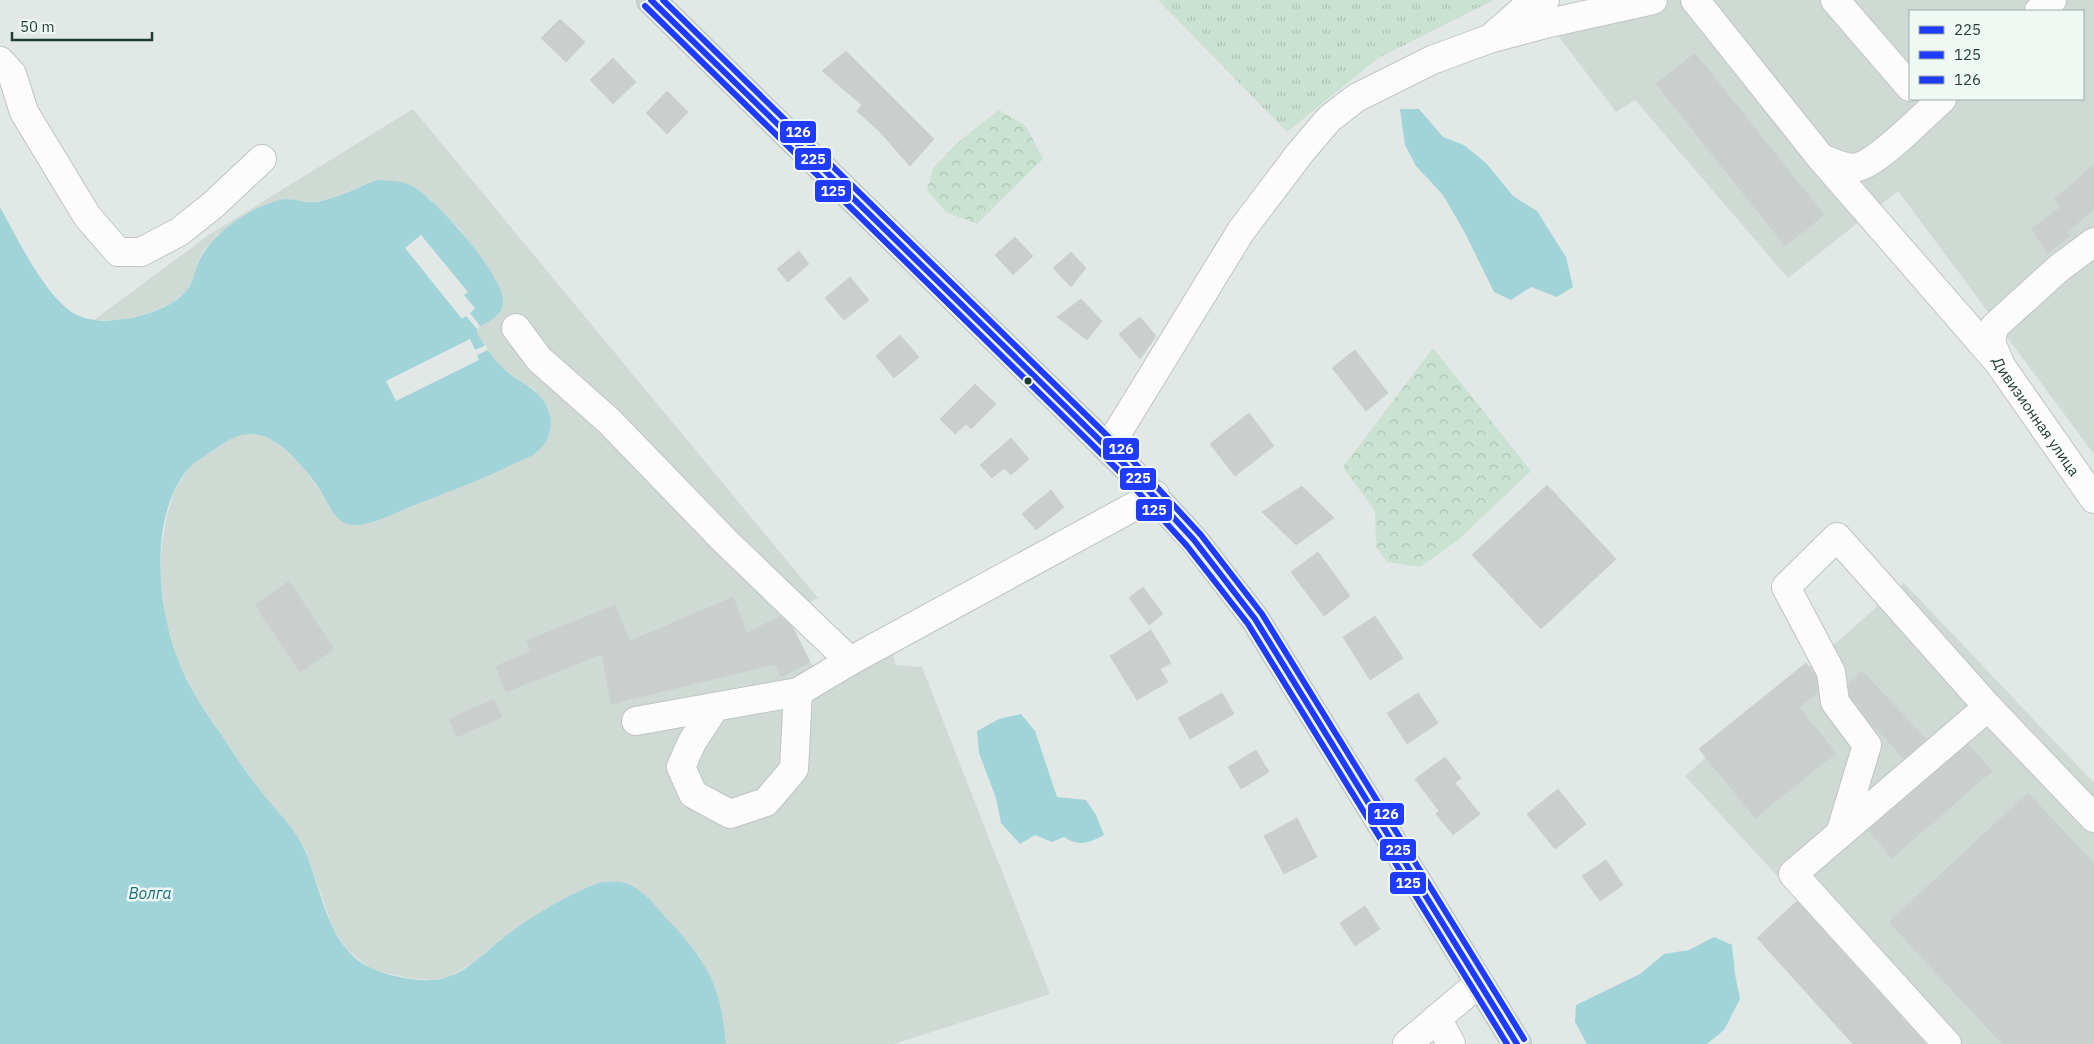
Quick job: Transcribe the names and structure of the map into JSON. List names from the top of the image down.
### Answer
{
  "streets": {
    "street": ["Дивизионная улица"]
  },
  "water": ["Волга"],
  "lines": ["transit line 225", "transit line 126", "transit line 125"],
  "legend": ["225", "125", "126"],
  "scale_bar": "50 m"
}
